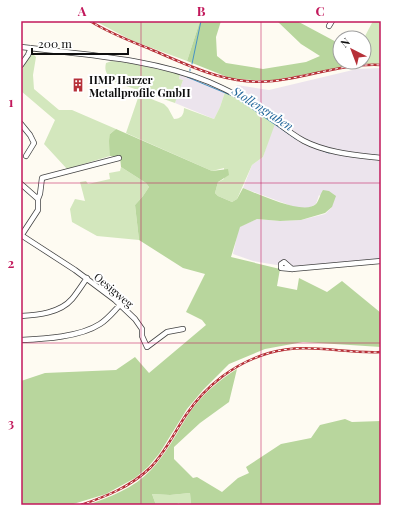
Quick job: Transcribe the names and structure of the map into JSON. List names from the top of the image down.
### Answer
{
  "streets": {
    "street": ["Oesigweg"]
  },
  "water": ["Stollengraben"],
  "places": {
    "building": ["HMP Harzer Metallprofile GmbH"]
  },
  "scale_bar": "200 m",
  "north": "top left",
  "grid": {
    "columns": ["A", "B", "C"],
    "rows": ["1", "2", "3"]
  }
}
